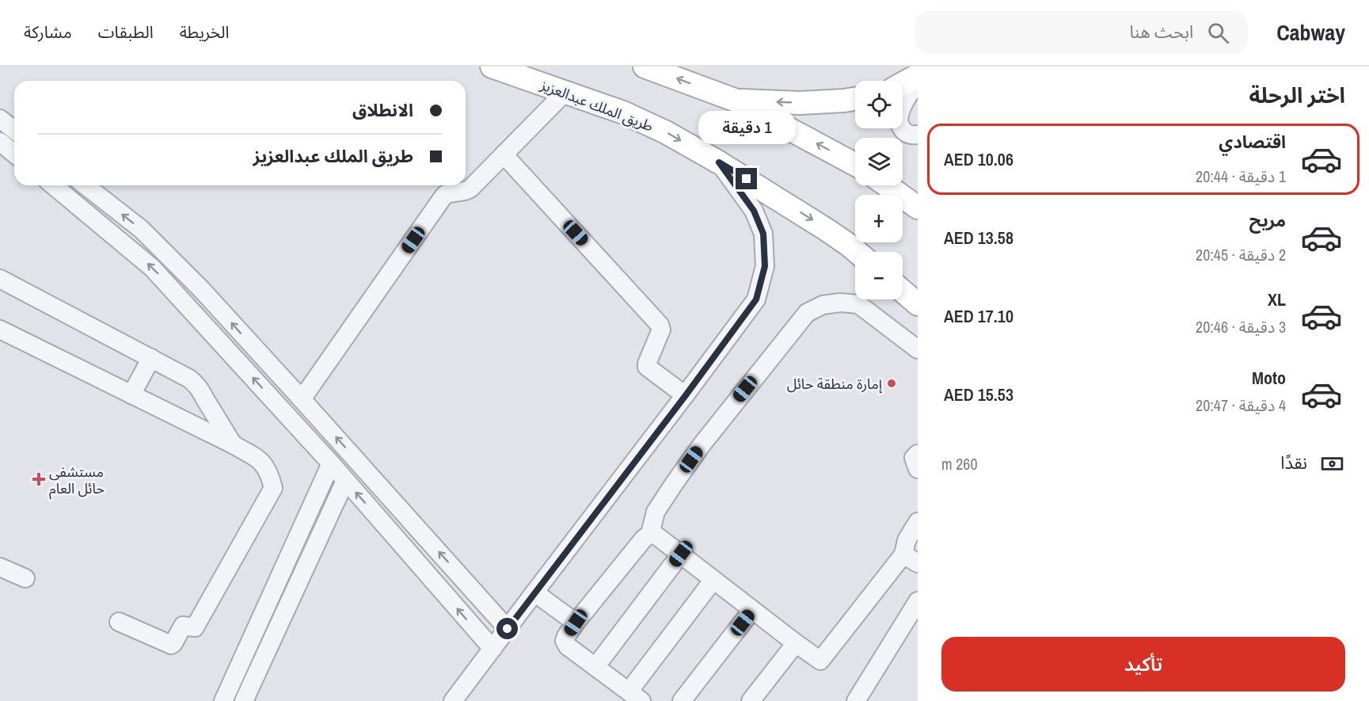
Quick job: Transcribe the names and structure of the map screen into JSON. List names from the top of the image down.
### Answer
{
  "streets": {
    "main road": ["طريق الملك عبدالعزيز"]
  },
  "places": {
    "other": ["إمارة منطقة حائل"],
    "health": ["مستشفى حائل العام"]
  },
  "page": {
    "header": "Cabway",
    "search": "ابحث هنا",
    "nav": ["الخريطة", "الطبقات", "مشاركة"],
    "heading": "اختر الرحلة",
    "map_buttons": ["+", "−"],
    "banner": ["الانطلاق", "طريق الملك عبدالعزيز"],
    "bubble": "1 دقيقة",
    "list": [
      {
        "name": "اقتصادي",
        "note": "1 دقيقة · 20:44",
        "value": "AED 10.06"
      },
      {
        "name": "مريح",
        "note": "2 دقيقة · 20:45",
        "value": "AED 13.58"
      },
      {
        "name": "XL",
        "note": "3 دقيقة · 20:46",
        "value": "AED 17.10"
      },
      {
        "name": "Moto",
        "note": "4 دقيقة · 20:47",
        "value": "AED 15.53"
      }
    ],
    "pay": ["نقدًا", "260 m"],
    "buttons": "تأكيد"
  }
}
